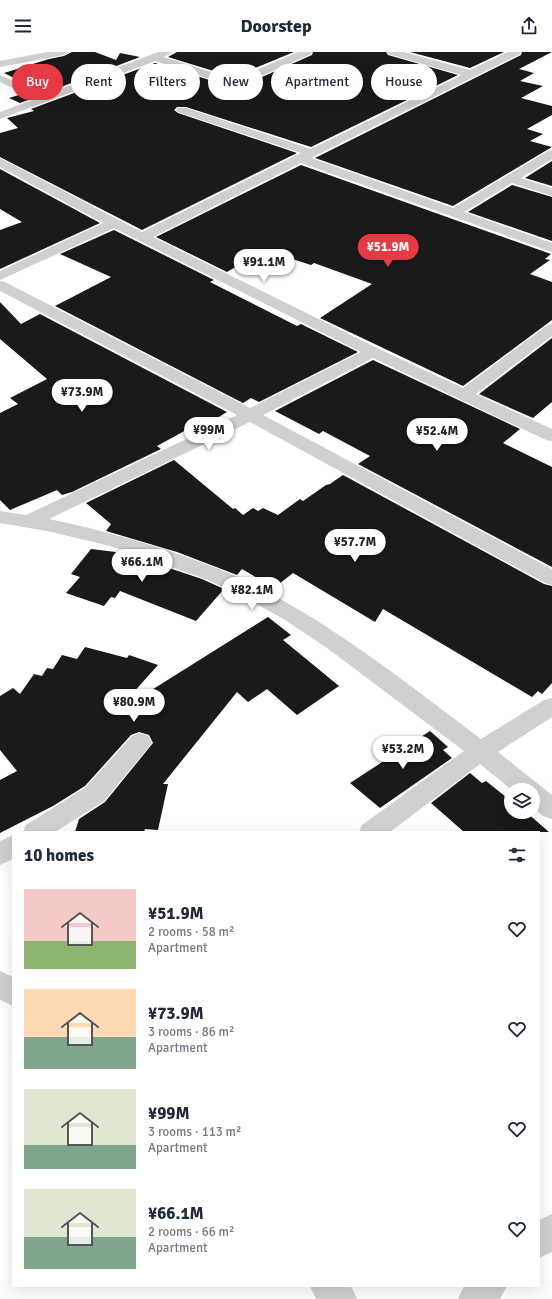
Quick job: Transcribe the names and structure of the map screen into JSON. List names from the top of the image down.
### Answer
{
  "page": {
    "header": "Doorstep",
    "chip": [
      "Buy",
      "Rent",
      "Filters",
      "New",
      "Apartment",
      "House"
    ],
    "price": [
      "¥51.9M",
      "¥91.1M",
      "¥73.9M",
      "¥99M",
      "¥52.4M",
      "¥57.7M",
      "¥66.1M",
      "¥82.1M",
      "¥80.9M",
      "¥53.2M"
    ],
    "heading": "10 homes",
    "list": [
      {
        "name": "¥51.9M",
        "note": "2 rooms · 58 m² · Apartment"
      },
      {
        "name": "¥73.9M",
        "note": "3 rooms · 86 m² · Apartment"
      },
      {
        "name": "¥99M",
        "note": "3 rooms · 113 m² · Apartment"
      },
      {
        "name": "¥66.1M",
        "note": "2 rooms · 66 m² · Apartment"
      }
    ]
  }
}
